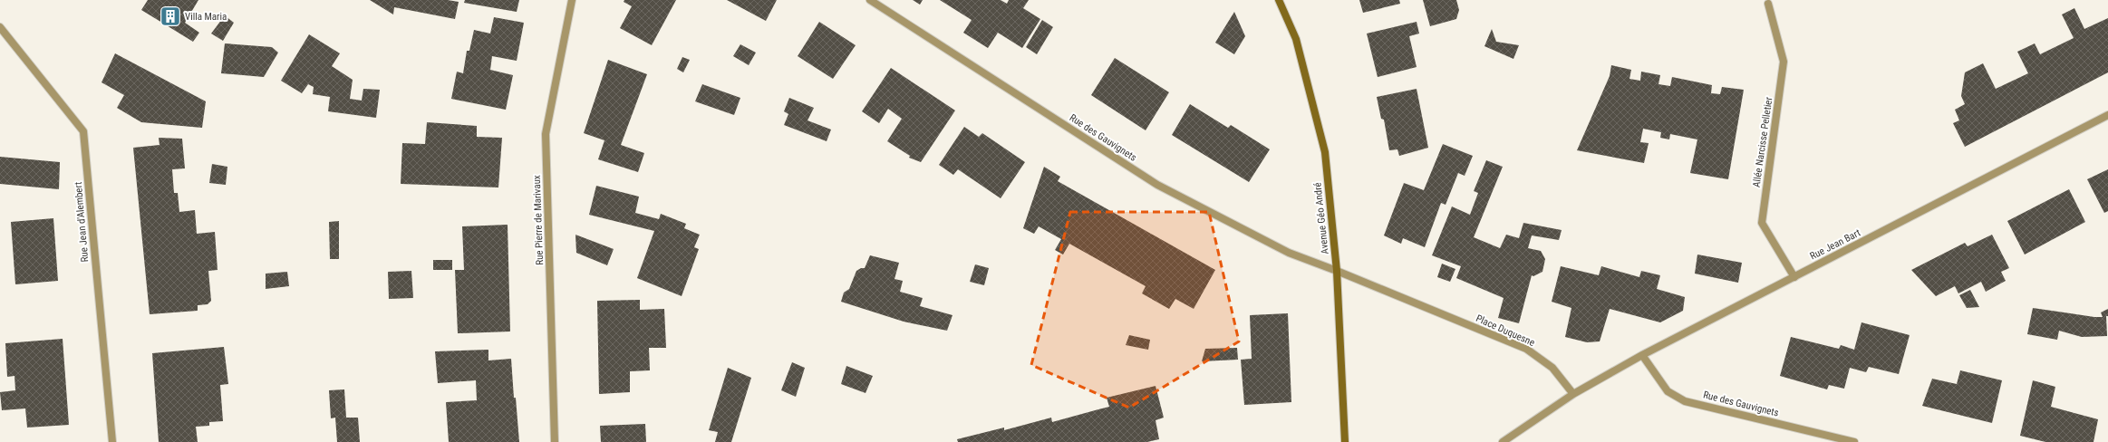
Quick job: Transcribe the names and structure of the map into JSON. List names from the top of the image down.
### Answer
{
  "streets": {
    "main road": ["Avenue Géo André"],
    "street": [
      "Rue des Gauvignets",
      "Allée Narcisse Pelletier",
      "Rue Pierre de Marivaux",
      "Rue Jean d'Alembert",
      "Rue Jean Bart",
      "Place Duquesne"
    ]
  },
  "crossings": [
    ["Rue des Gauvignets", "Avenue Géo André"],
    ["Rue des Gauvignets", "Rue Jean Bart"],
    ["Rue des Gauvignets", "Place Duquesne"],
    ["Allée Narcisse Pelletier", "Rue Jean Bart"],
    ["Avenue Géo André", "Place Duquesne"],
    ["Rue Jean Bart", "Place Duquesne"]
  ],
  "places": {
    "building": ["Villa Maria"]
  }
}
